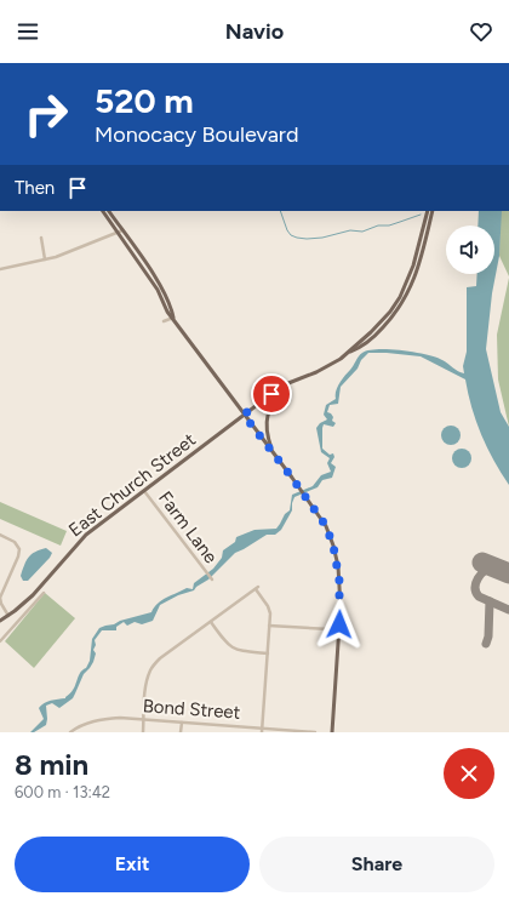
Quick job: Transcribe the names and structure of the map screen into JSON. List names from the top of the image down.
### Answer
{
  "streets": {
    "main road": ["East Church Street"],
    "street": ["Farm Lane", "Bond Street"]
  },
  "crossings": [
    ["East Church Street", "Farm Lane"]
  ],
  "page": {
    "header": "Navio",
    "turn": ["520 m", "Monocacy Boulevard"],
    "then": "Then",
    "heading": ["8 min", "600 m · 13:42"],
    "buttons": ["Exit", "Share"]
  }
}
